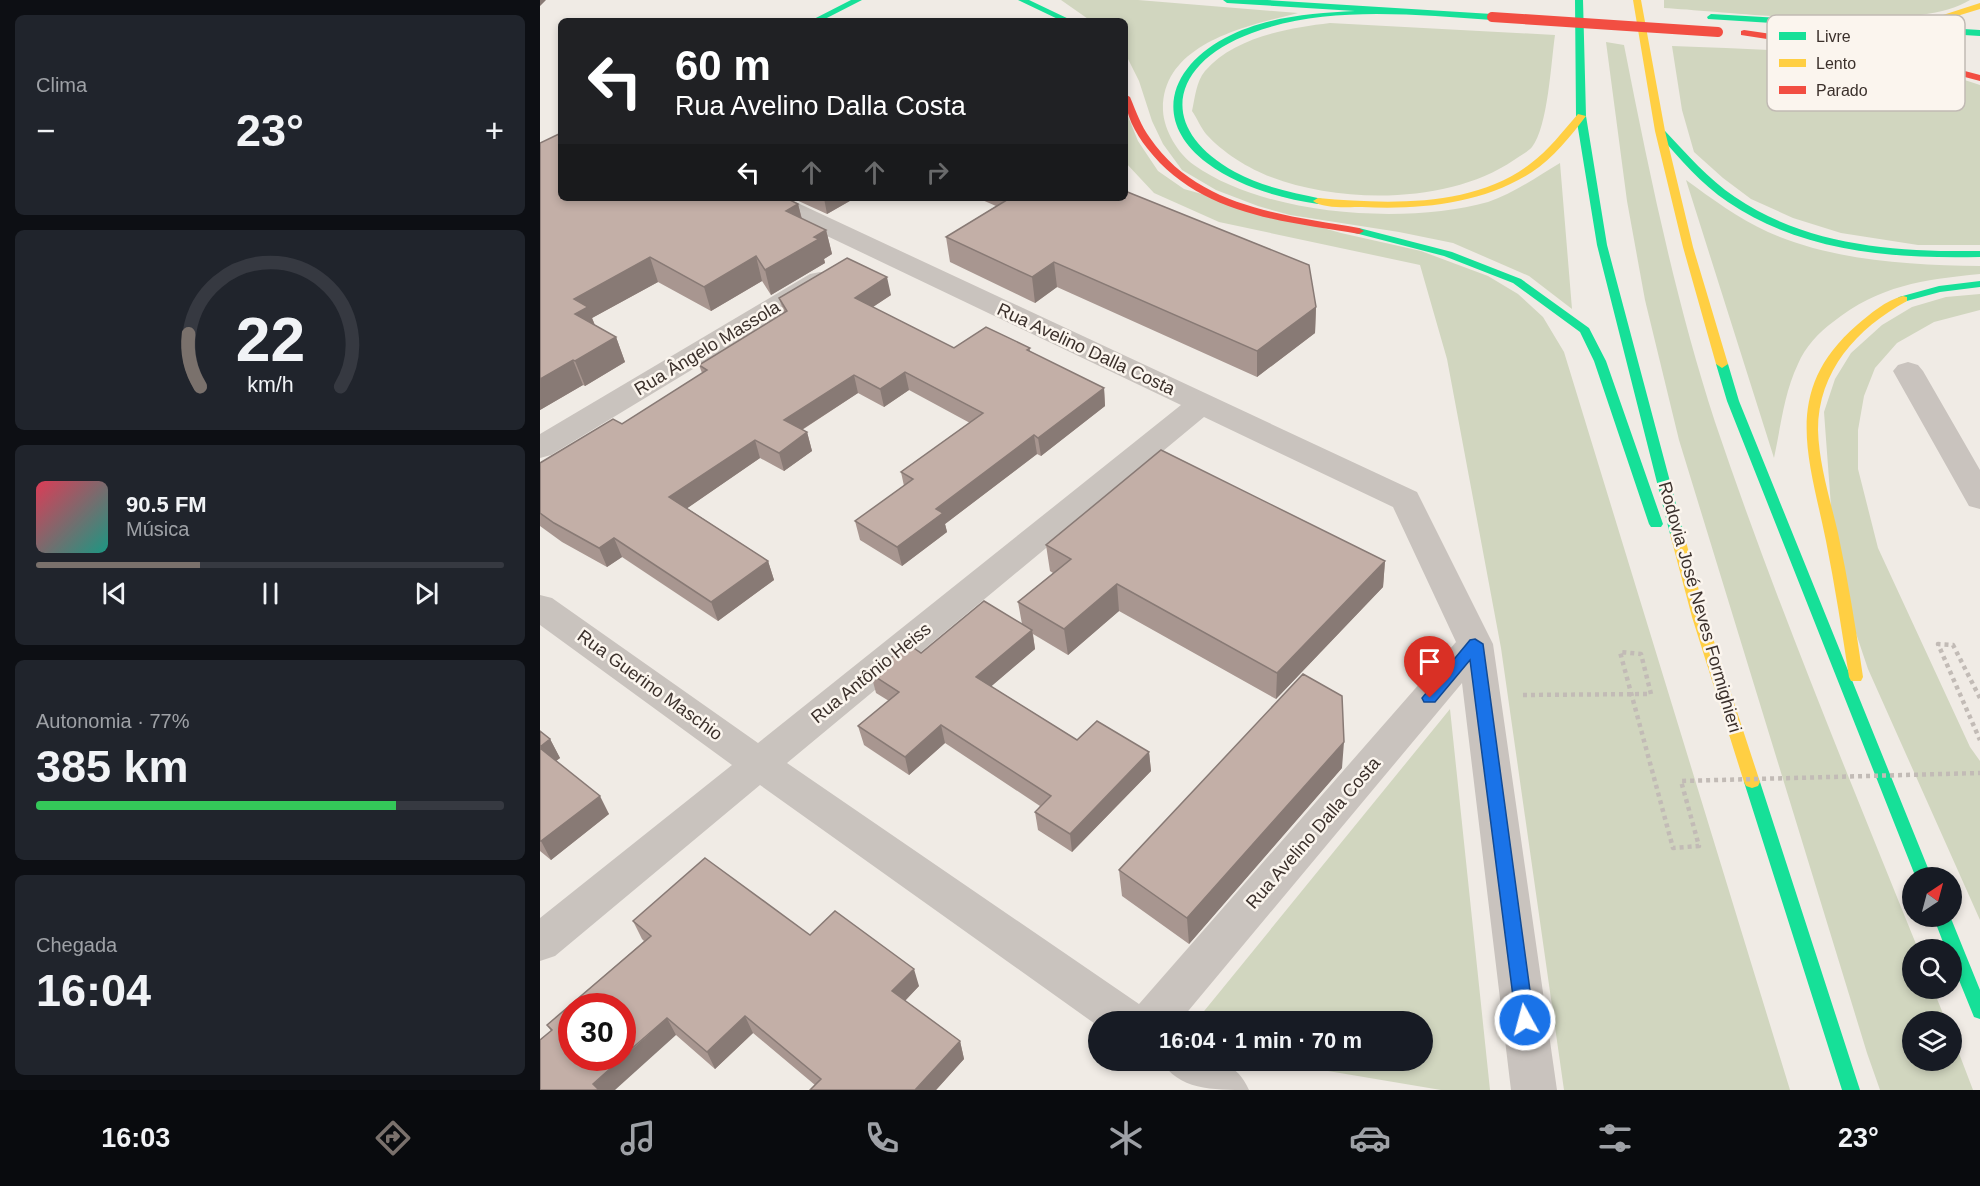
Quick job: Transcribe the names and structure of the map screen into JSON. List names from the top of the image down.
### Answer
{
  "streets": {
    "main road": ["Rodovia José Neves Formighieri"],
    "street": [
      "Rua Ângelo Massola",
      "Rua Avelino Dalla Costa",
      "Rua Antônio Heiss",
      "Rua Guerino Maschio"
    ]
  },
  "crossings": [
    ["Rua Ângelo Massola", "Rua Avelino Dalla Costa"],
    ["Rua Avelino Dalla Costa", "Rua Antônio Heiss"],
    ["Rua Antônio Heiss", "Rua Guerino Maschio"]
  ],
  "legend": ["Livre", "Lento", "Parado"],
  "north": "top right",
  "page": {
    "tile": [
      "Clima",
      ["Autonomia · 77%", "385 km"],
      ["Chegada", "16:04"]
    ],
    "turn": ["60 m", "Rua Avelino Dalla Costa"],
    "heat": ["−", "23°", "+"],
    "song": ["90.5 FM", "Música"],
    "limit": "30",
    "trip": "16:04 · 1 min · 70 m",
    "tabs": ["16:03", "23°"],
    "gauge": ["22", "km/h"]
  }
}
